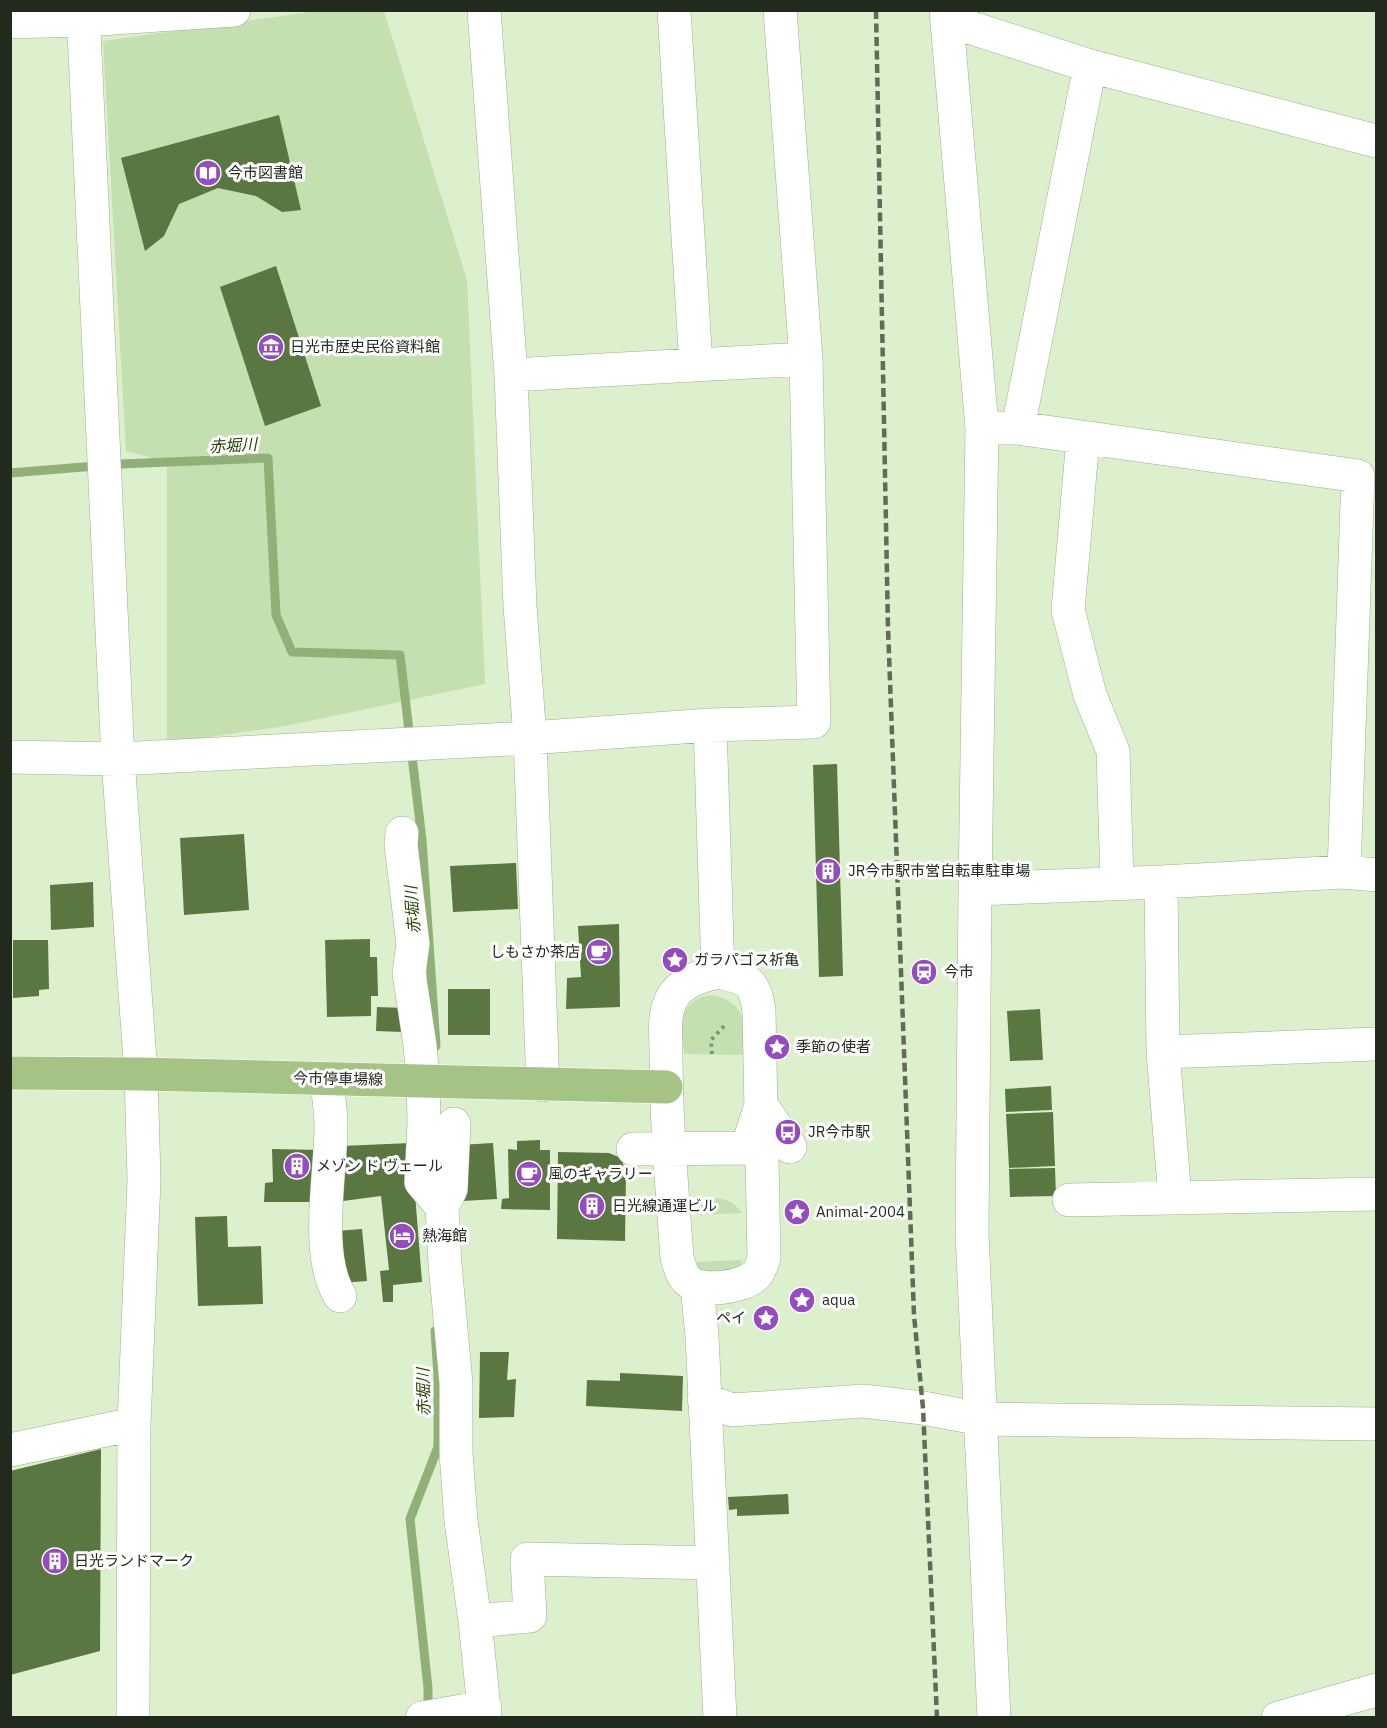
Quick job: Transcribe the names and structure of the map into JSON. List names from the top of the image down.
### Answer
{
  "streets": {
    "main road": ["今市停車場線"]
  },
  "water": ["赤堀川"],
  "places": {
    "library": ["今市図書館"],
    "museum": ["日光市歴史民俗資料館"],
    "building": [
      "JR今市駅市営自転車駐車場",
      "メゾン ド ヴェール",
      "日光線通運ビル",
      "日光ランドマーク"
    ],
    "cafe": ["しもさか茶店", "風のギャラリー"],
    "place": [
      "ガラパゴス祈亀",
      "季節の使者",
      "Animal-2004",
      "aqua",
      "ペイ"
    ],
    "station": ["今市"],
    "bus stop": ["JR今市駅"],
    "hotel": ["熱海館"]
  }
}
